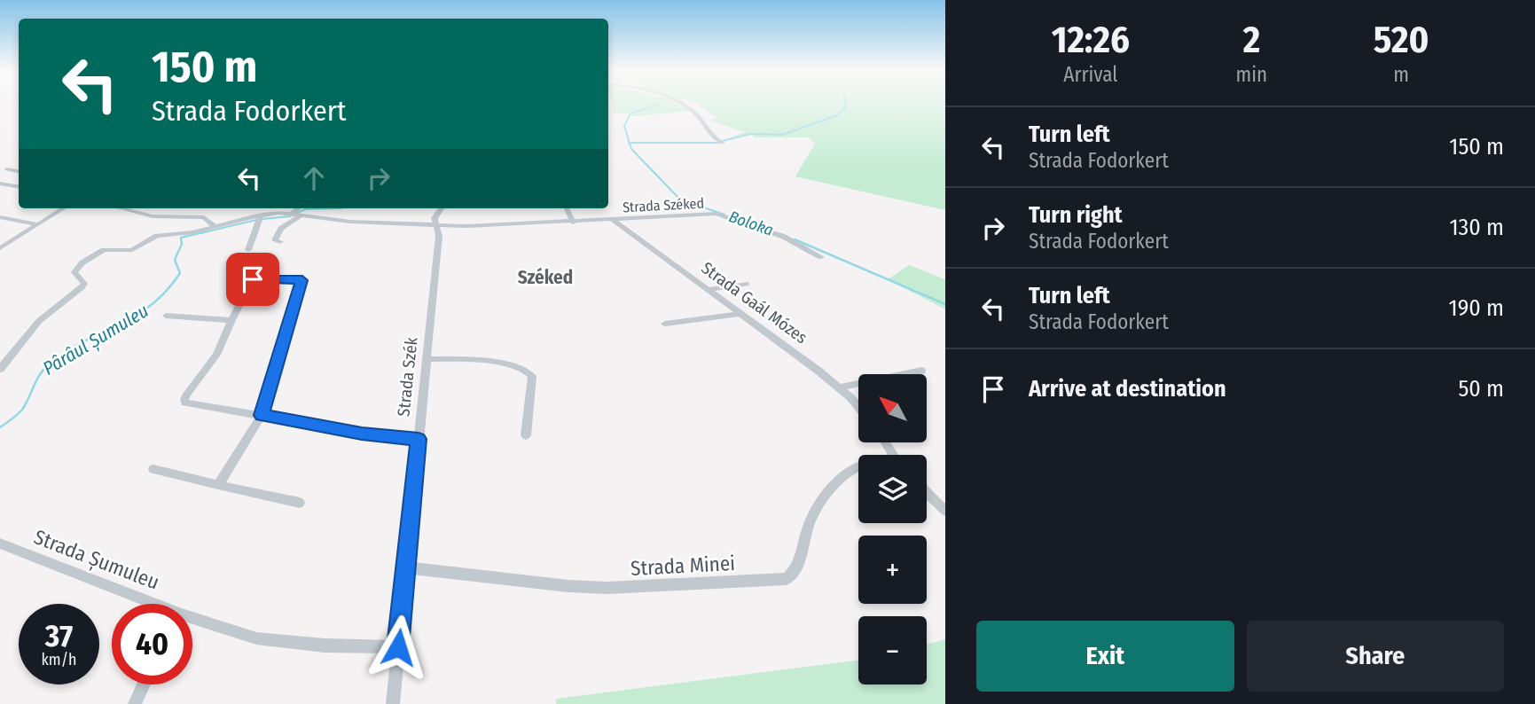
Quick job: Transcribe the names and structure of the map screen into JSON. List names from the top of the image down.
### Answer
{
  "streets": {
    "street": [
      "Strada Széked",
      "Strada Gaál Mózes",
      "Strada Szék",
      "Strada Șumuleu",
      "Strada Minei"
    ]
  },
  "crossings": [
    ["Strada Széked", "Strada Gaál Mózes"],
    ["Strada Széked", "Strada Szék"],
    ["Strada Szék", "Strada Șumuleu"],
    ["Strada Szék", "Strada Minei"]
  ],
  "districts": ["Széked"],
  "water": ["Boloka", "Pârâul Șumuleu"],
  "north": "top left",
  "page": {
    "eta": [
      "12:26",
      "Arrival",
      "2",
      "min",
      "520",
      "m"
    ],
    "turn": ["150 m", "Strada Fodorkert"],
    "list": [
      {
        "name": "Turn left",
        "note": "Strada Fodorkert",
        "value": "150 m"
      },
      {
        "name": "Turn right",
        "note": "Strada Fodorkert",
        "value": "130 m"
      },
      {
        "name": "Turn left",
        "note": "Strada Fodorkert",
        "value": "190 m"
      },
      {
        "name": "Arrive at destination",
        "value": "50 m"
      }
    ],
    "map_buttons": ["+", "−"],
    "speed": "37 km/h",
    "limit": "40",
    "buttons": ["Exit", "Share"]
  }
}
